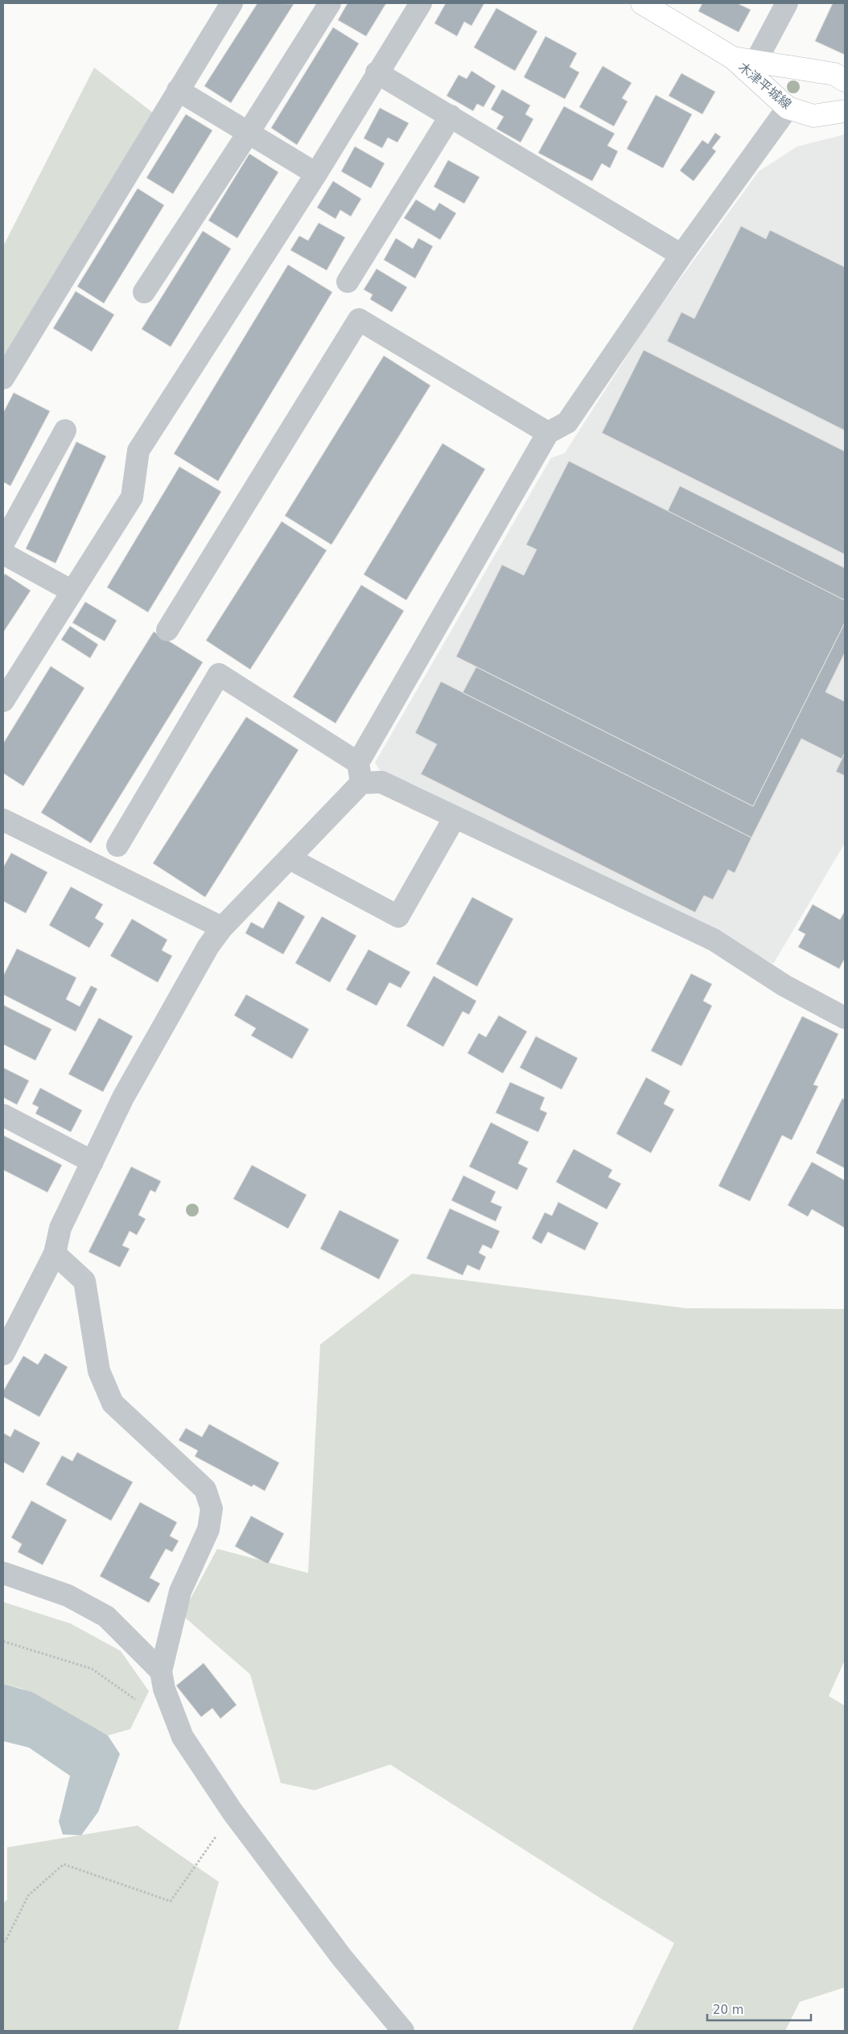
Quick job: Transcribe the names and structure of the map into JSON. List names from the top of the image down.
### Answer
{
  "streets": {
    "main road": ["木津平城線"]
  },
  "scale_bar": "20 m"
}
